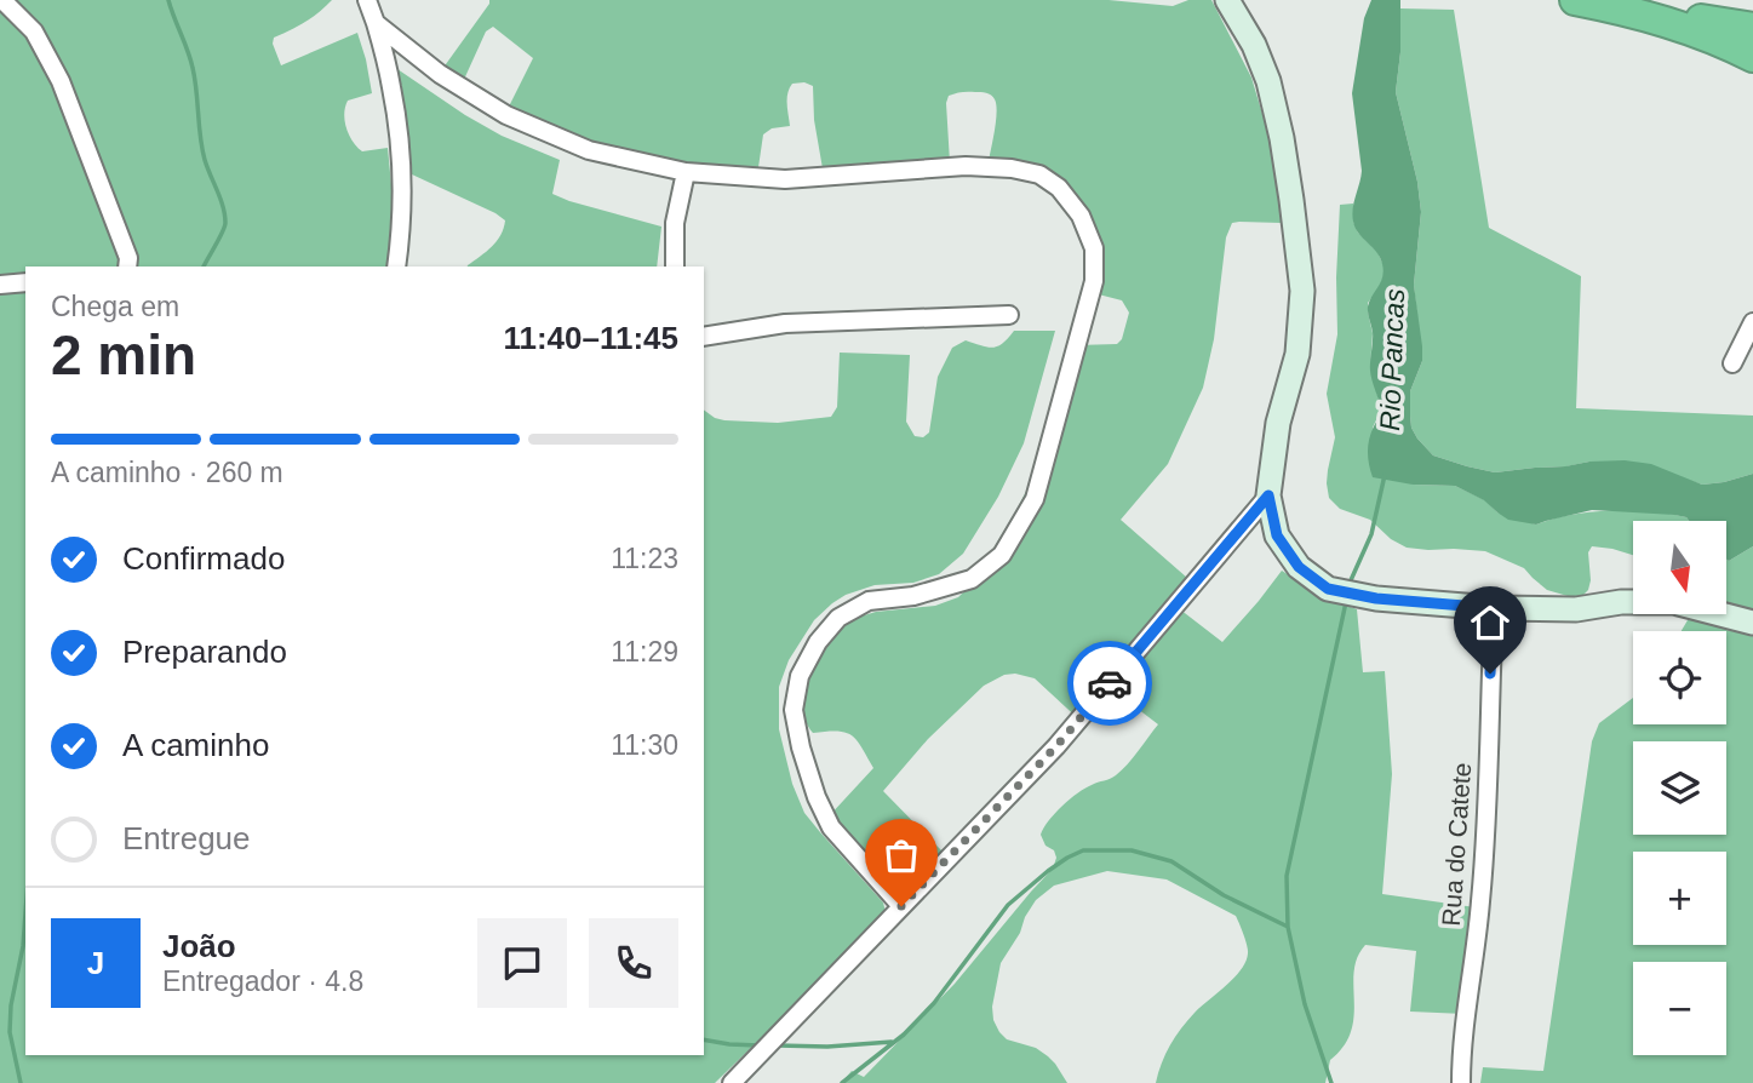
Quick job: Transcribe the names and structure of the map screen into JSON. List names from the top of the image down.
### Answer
{
  "streets": {
    "street": ["Rua do Catete"]
  },
  "water": ["Rio Pancas"],
  "north": "bottom",
  "page": {
    "heading": ["2 min", "Chega em", "11:40–11:45"],
    "panel": ["João", "Entregador · 4.8"],
    "bar": "A caminho · 260 m",
    "list": [
      ["Confirmado", "11:23"],
      ["Preparando", "11:29"],
      ["A caminho", "11:30"],
      "Entregue"
    ],
    "map_buttons": ["+", "−"],
    "round": "J"
  }
}
